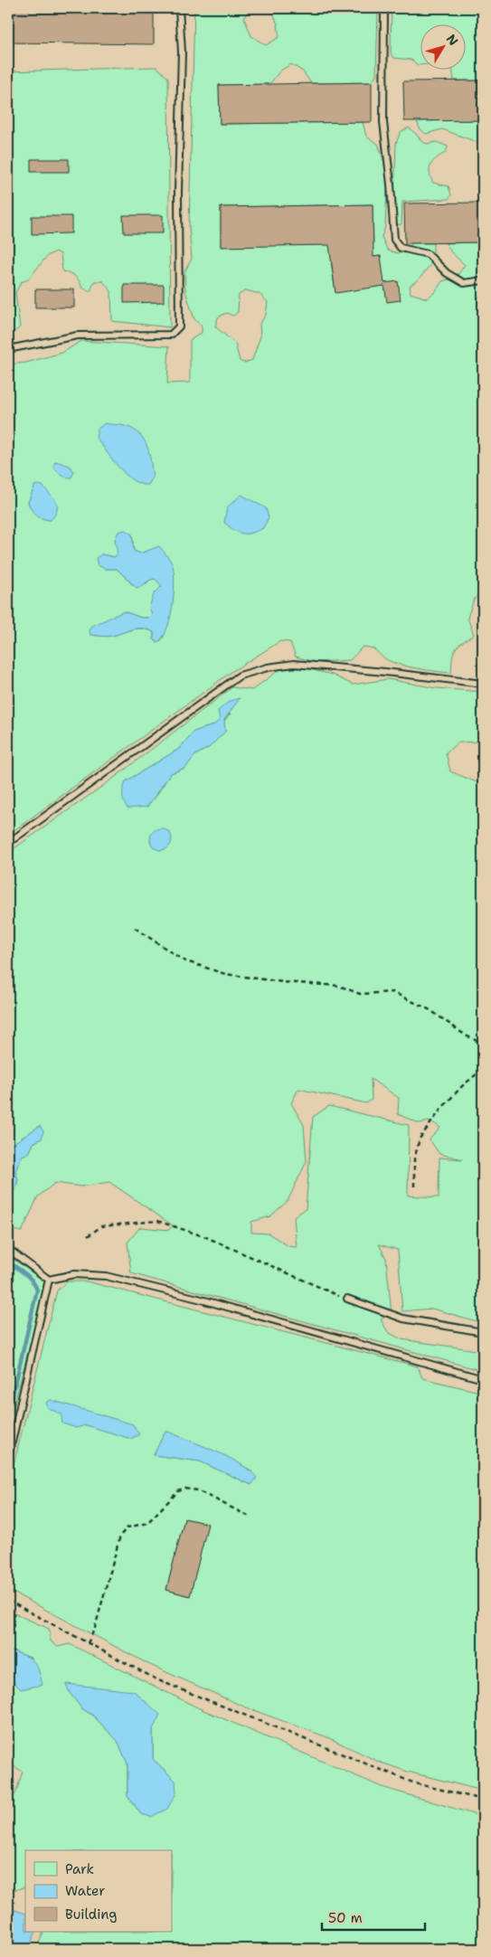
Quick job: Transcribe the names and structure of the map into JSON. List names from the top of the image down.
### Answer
{
  "legend": ["Park", "Water", "Building"],
  "scale_bar": "50 m",
  "north": "top right"
}
